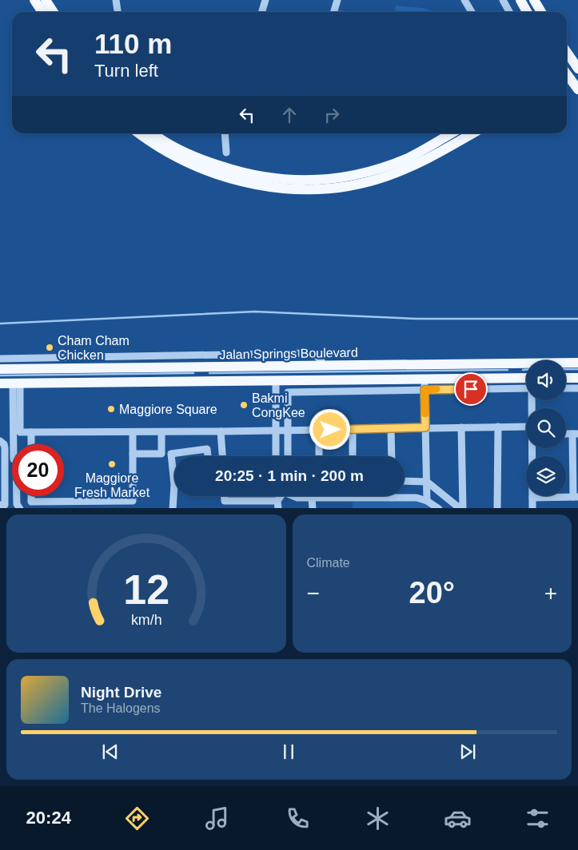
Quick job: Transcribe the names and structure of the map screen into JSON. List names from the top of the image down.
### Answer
{
  "streets": {
    "main road": ["Jalan Springs Boulevard"]
  },
  "places": [
    "Cham Cham Chicken",
    "Bakmi CongKee",
    "Maggiore Square",
    "Maggiore Fresh Market"
  ],
  "page": {
    "turn": ["110 m", "Turn left"],
    "limit": "20",
    "trip": "20:25 · 1 min · 200 m",
    "tile": "Climate",
    "heat": ["−", "20°", "+"],
    "song": ["Night Drive", "The Halogens"],
    "tabs": "20:24",
    "gauge": ["12", "km/h"]
  }
}
